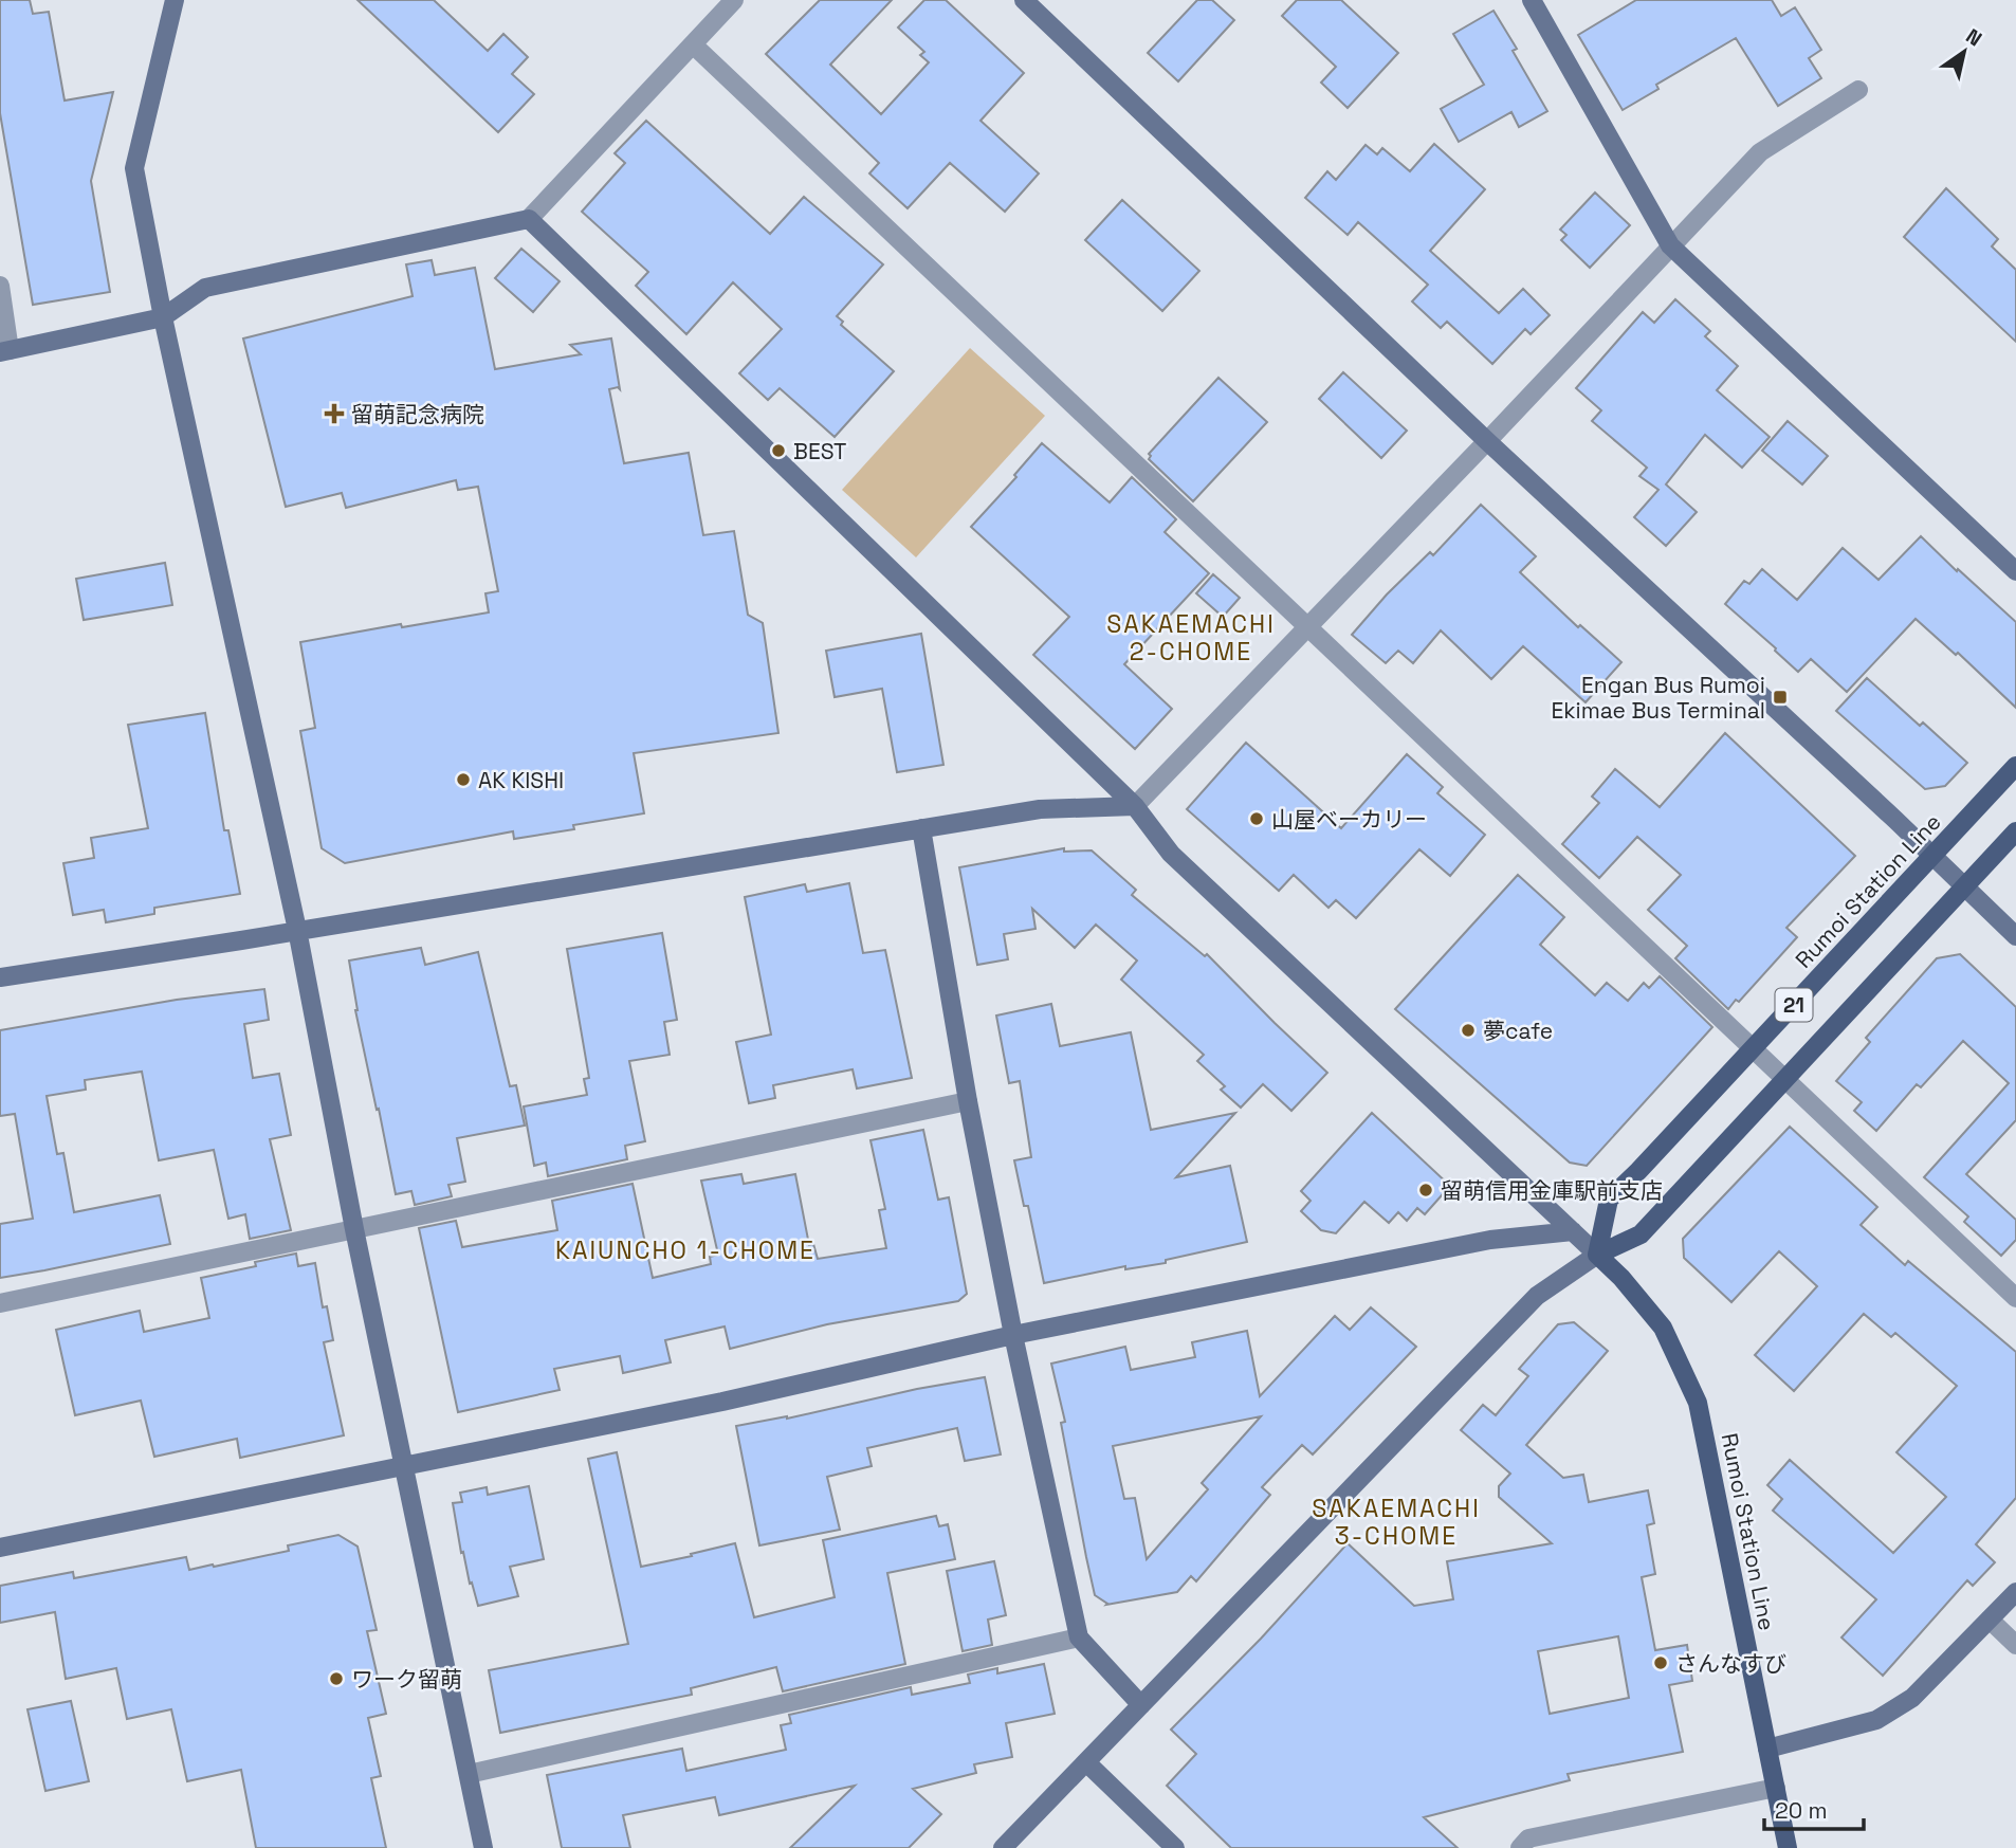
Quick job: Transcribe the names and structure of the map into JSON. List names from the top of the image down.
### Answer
{
  "streets": {
    "main road": ["Rumoi Station Line", "21"]
  },
  "crossings": [
    ["Rumoi Station Line", "21"]
  ],
  "districts": ["SAKAEMACHI 2-CHOME", "KAIUNCHO 1-CHOME", "SAKAEMACHI 3-CHOME"],
  "places": {
    "health": ["留萌記念病院"],
    "other": [
      "BEST",
      "AK KISHI",
      "山屋ベーカリー",
      "夢cafe",
      "留萌信用金庫駅前支店",
      "さんなすび",
      "ワーク留萌"
    ],
    "transit": ["Engan Bus Rumoi Ekimae Bus Terminal"]
  },
  "scale_bar": "20 m",
  "north": "top right"
}
